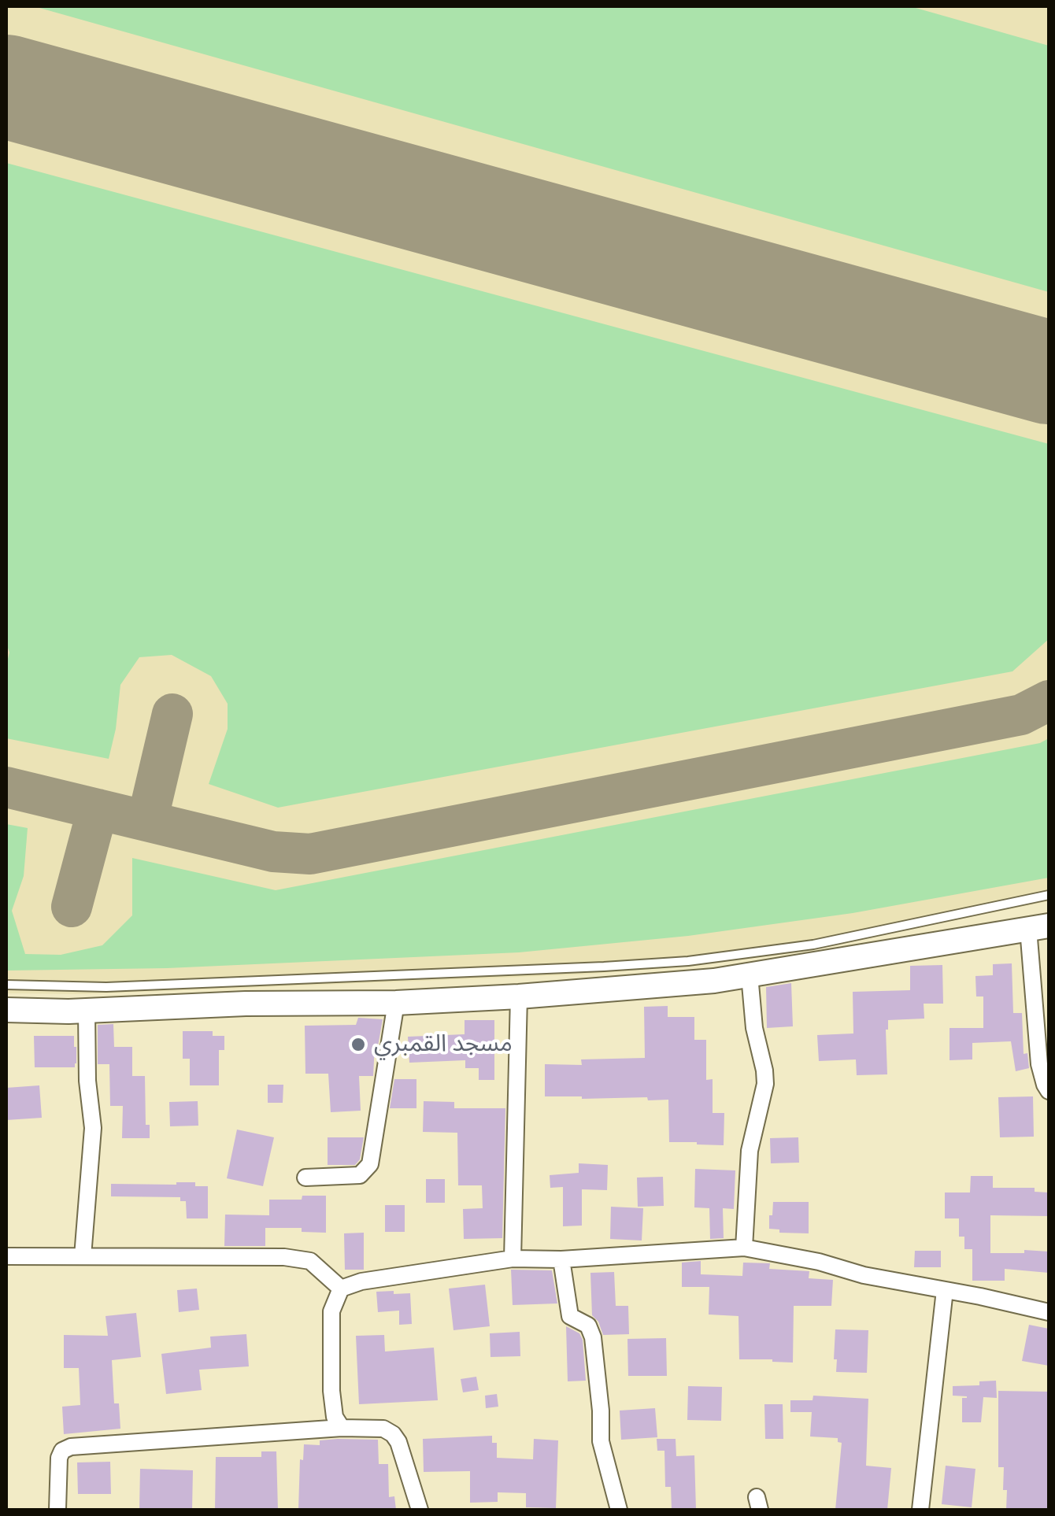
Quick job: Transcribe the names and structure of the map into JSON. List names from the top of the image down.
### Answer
{
  "places": ["مسجد القمبري"]
}
